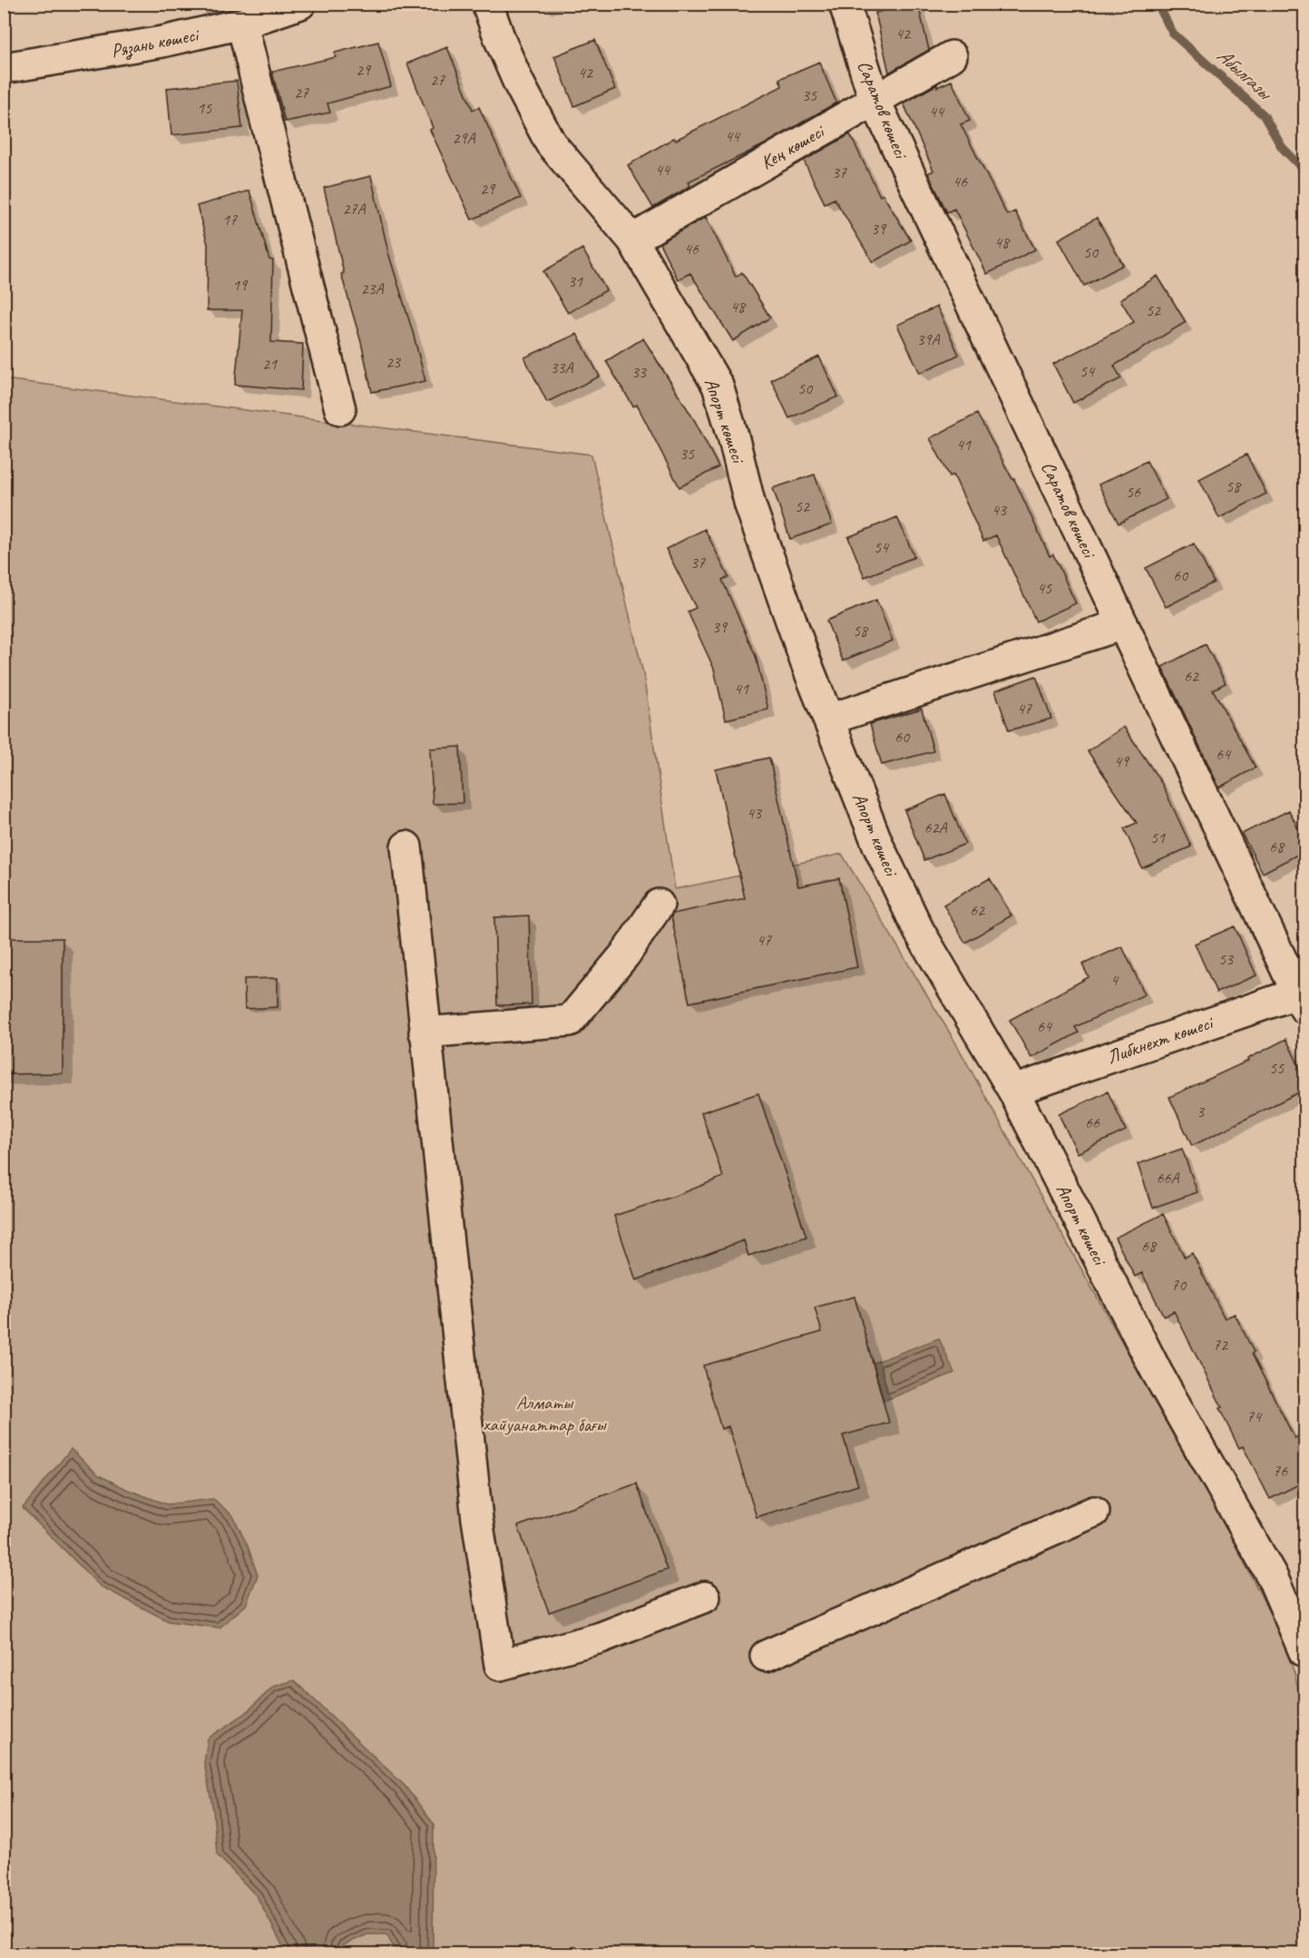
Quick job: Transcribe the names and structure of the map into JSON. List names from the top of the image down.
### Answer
{
  "streets": {
    "street": [
      "Рязань көшесі",
      "Саратов көшесі",
      "Кең көшесі",
      "Апорт көшесі",
      "Либкнехт көшесі"
    ]
  },
  "crossings": [
    ["Саратов көшесі", "Кең көшесі"],
    ["Саратов көшесі", "Либкнехт көшесі"],
    ["Кең көшесі", "Апорт көшесі"],
    ["Апорт көшесі", "Либкнехт көшесі"]
  ],
  "water": ["Абылгазы"],
  "parks": ["Алматы хайуанаттар бағы"],
  "house_numbers": [
    "42",
    "29",
    "42",
    "27",
    "27",
    "35",
    "15",
    "44",
    "44",
    "29А",
    "44",
    "37",
    "46",
    "29",
    "27А",
    "17",
    "39",
    "48",
    "46",
    "50",
    "31",
    "19",
    "23А",
    "48",
    "52",
    "39А",
    "23",
    "21",
    "33А",
    "54",
    "33",
    "50",
    "41",
    "35",
    "58",
    "56",
    "52",
    "43",
    "54",
    "37",
    "60",
    "45",
    "39",
    "58",
    "62",
    "41",
    "47",
    "60",
    "64",
    "49",
    "43",
    "62А",
    "51",
    "68",
    "62",
    "47",
    "53",
    "4",
    "64",
    "55",
    "3",
    "66",
    "66А",
    "68",
    "70",
    "72",
    "74",
    "76"
  ]
}
